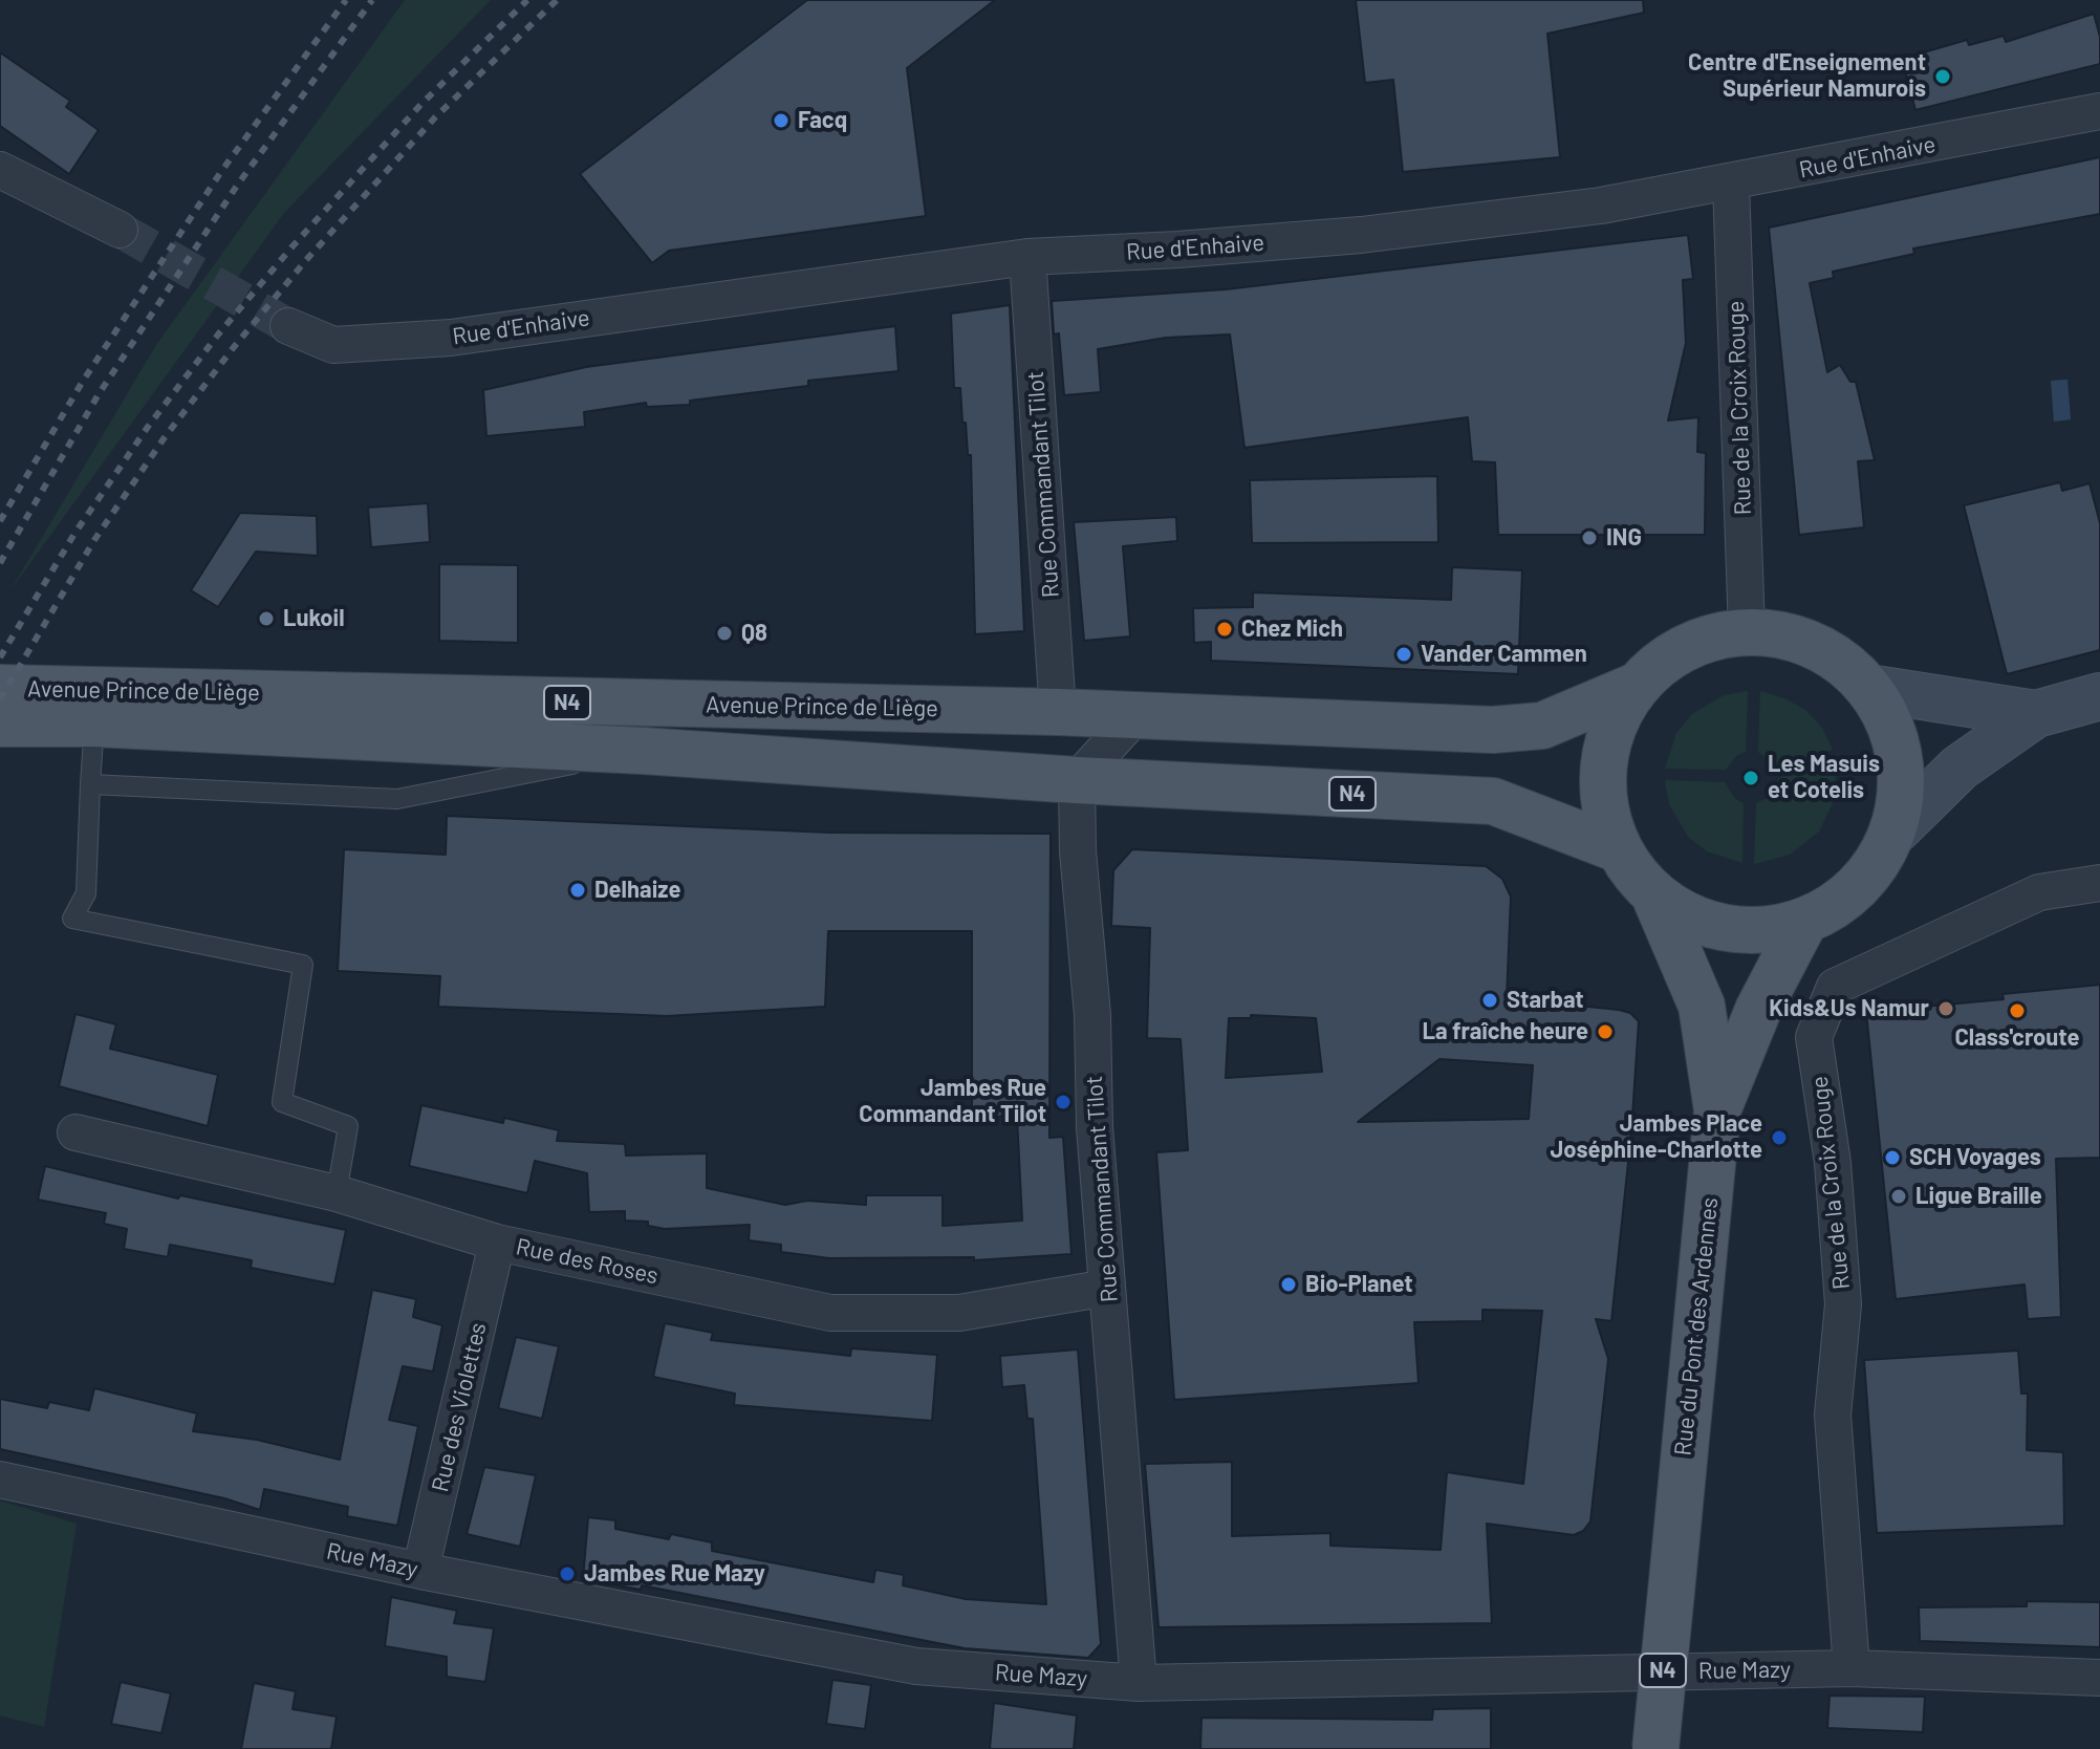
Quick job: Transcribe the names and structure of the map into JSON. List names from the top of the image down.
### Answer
{
  "streets": {
    "main road": ["Avenue Prince de Liège", "N4", "Rue du Pont des Ardennes"],
    "street": [
      "Rue d'Enhaive",
      "Rue de la Croix Rouge",
      "Rue Commandant Tilot",
      "Rue des Roses",
      "Rue des Violettes",
      "Rue Mazy"
    ]
  },
  "crossings": [
    ["Rue d'Enhaive", "Rue de la Croix Rouge"],
    ["Rue d'Enhaive", "Rue Commandant Tilot"],
    ["Rue de la Croix Rouge", "Avenue Prince de Liège"],
    ["Rue de la Croix Rouge", "Rue du Pont des Ardennes"],
    ["Rue de la Croix Rouge", "Rue Mazy"],
    ["Rue Commandant Tilot", "Avenue Prince de Liège"],
    ["Rue Commandant Tilot", "Rue des Roses"],
    ["Rue Commandant Tilot", "Rue Mazy"],
    ["Avenue Prince de Liège", "Rue du Pont des Ardennes"],
    ["Rue des Roses", "Rue des Violettes"],
    ["Rue des Violettes", "Rue Mazy"]
  ],
  "places": [
    "Centre d'Enseignement Supérieur Namurois",
    "Facq",
    "ING",
    "Lukoil",
    "Chez Mich",
    "Q8",
    "Vander Cammen",
    "Les Masuis et Cotelis",
    "Delhaize",
    "Starbat",
    "Kids&Us Namur",
    "Class'croute",
    "La fraîche heure",
    "Jambes Rue Commandant Tilot",
    "Jambes Place Joséphine-Charlotte",
    "SCH Voyages",
    "Ligue Braille",
    "Bio-Planet",
    "Jambes Rue Mazy"
  ]
}
